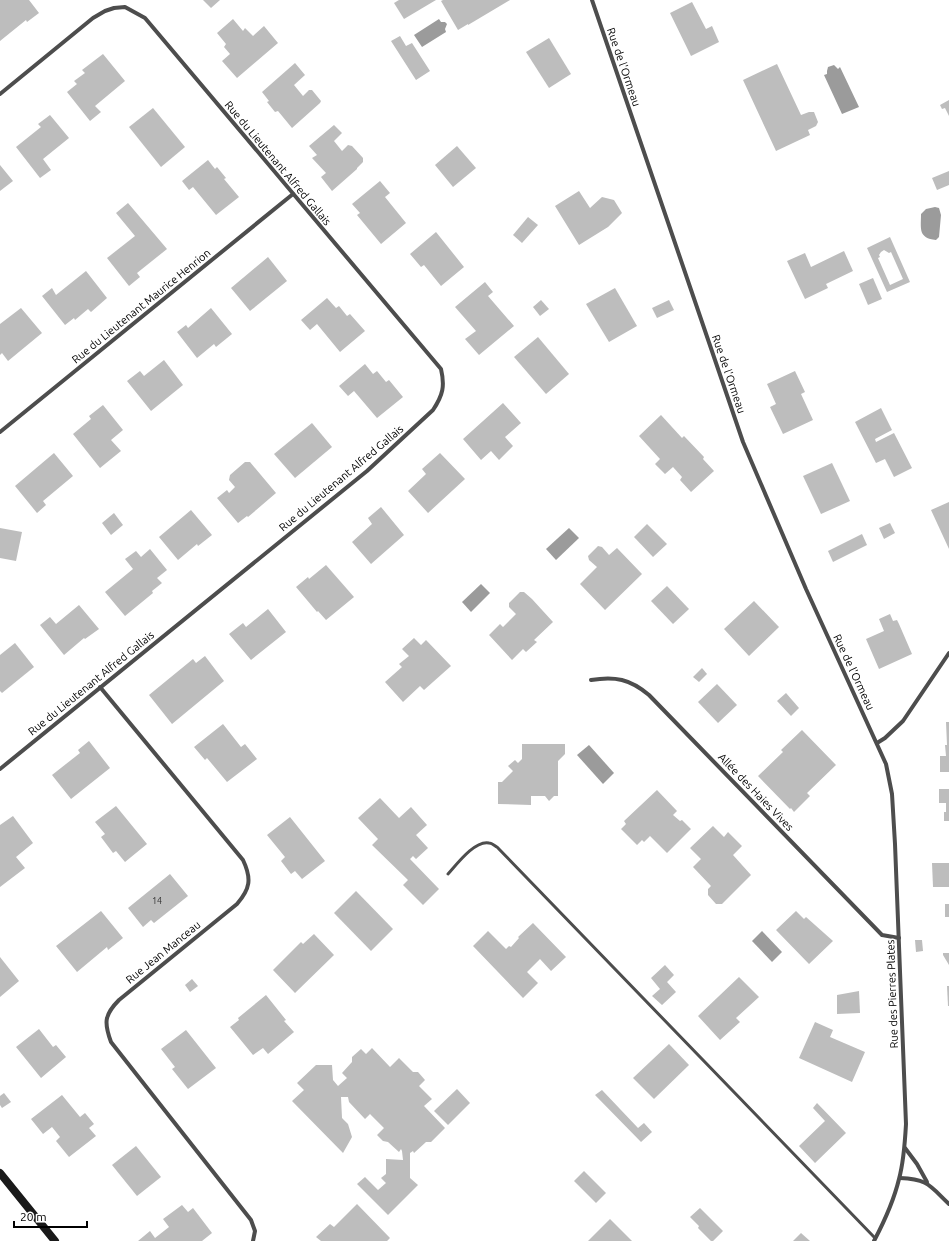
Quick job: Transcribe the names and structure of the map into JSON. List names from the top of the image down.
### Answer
{
  "streets": {
    "street": [
      "Rue de l'Ormeau",
      "Rue du Lieutenant Alfred Gallais",
      "Rue du Lieutenant Maurice Henrion",
      "Allée des Haies Vives",
      "Rue Jean Manceau",
      "Rue des Pierres Plates"
    ]
  },
  "crossings": [
    ["Rue de l'Ormeau", "Rue des Pierres Plates"],
    ["Rue du Lieutenant Alfred Gallais", "Rue du Lieutenant Maurice Henrion"],
    ["Rue du Lieutenant Alfred Gallais", "Rue Jean Manceau"],
    ["Allée des Haies Vives", "Rue des Pierres Plates"]
  ],
  "house_numbers": ["14"],
  "scale_bar": "20 m"
}
